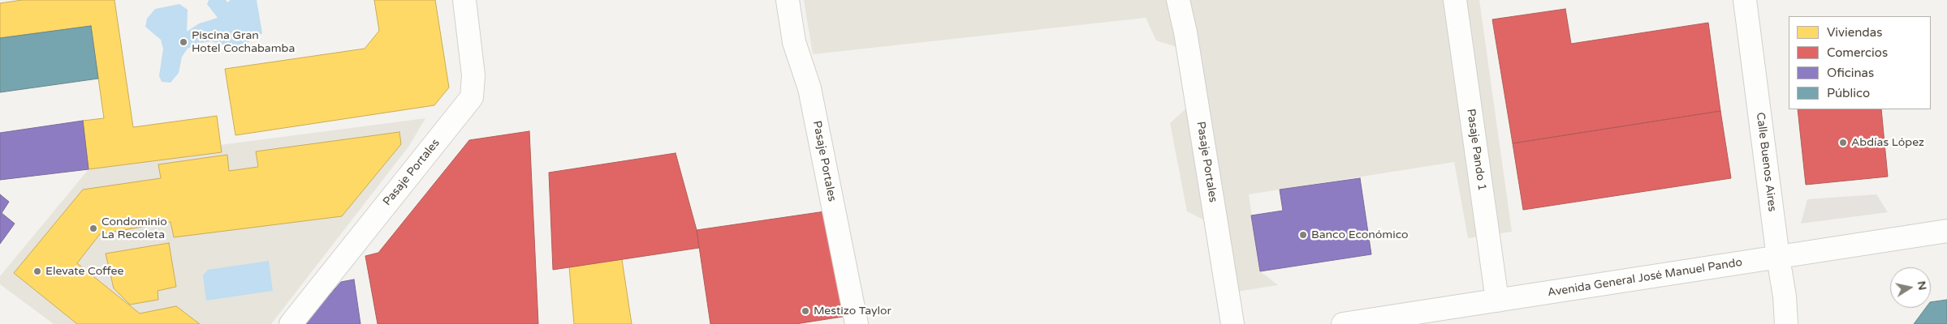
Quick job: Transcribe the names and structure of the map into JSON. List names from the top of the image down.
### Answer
{
  "streets": {
    "street": [
      "Pasaje Pando 1",
      "Pasaje Portales",
      "Calle Buenos Aires",
      "Avenida General José Manuel Pando"
    ]
  },
  "crossings": [
    ["Pasaje Pando 1", "Avenida General José Manuel Pando"],
    ["Calle Buenos Aires", "Avenida General José Manuel Pando"]
  ],
  "places": [
    "Piscina Gran Hotel Cochabamba",
    "Abdías López",
    "Condominio La Recoleta",
    "Banco Económico",
    "Elevate Coffee",
    "Mestizo Taylor"
  ],
  "legend": [
    "Viviendas",
    "Comercios",
    "Oficinas",
    "Público"
  ],
  "north": "right"
}
